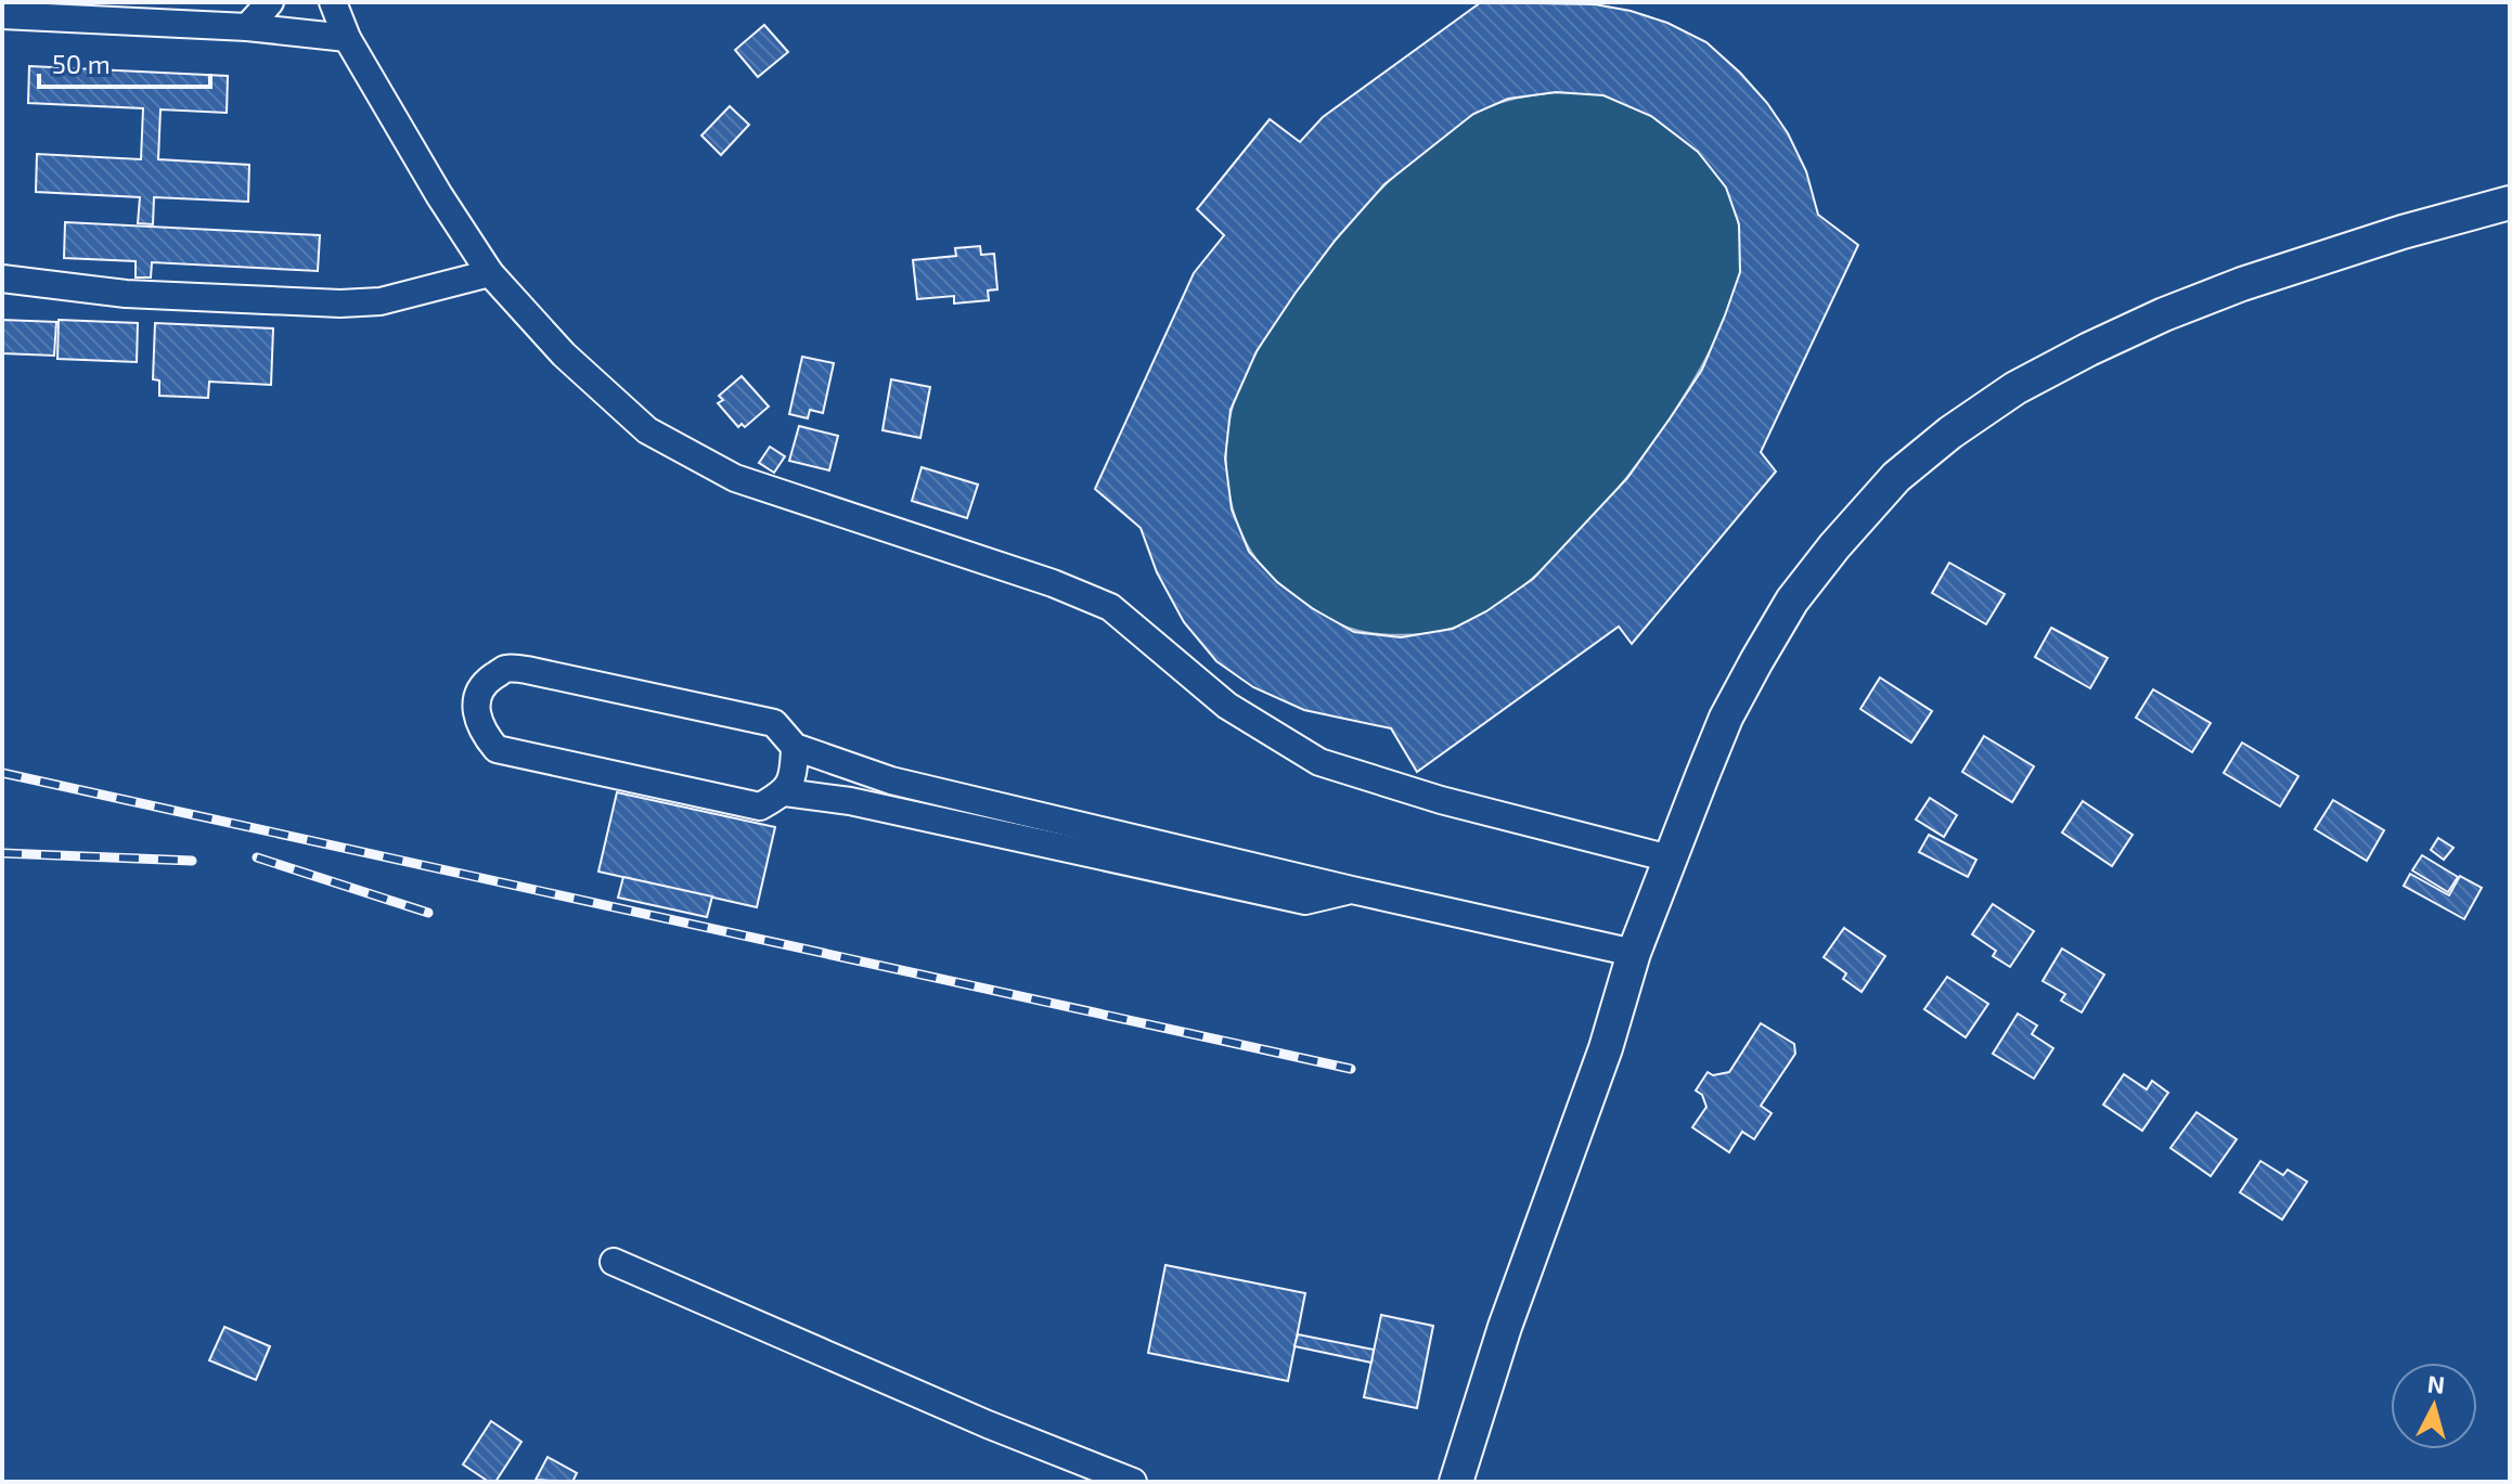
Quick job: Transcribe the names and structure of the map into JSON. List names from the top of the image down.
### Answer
{
  "scale_bar": "50 m",
  "north": "top"
}
